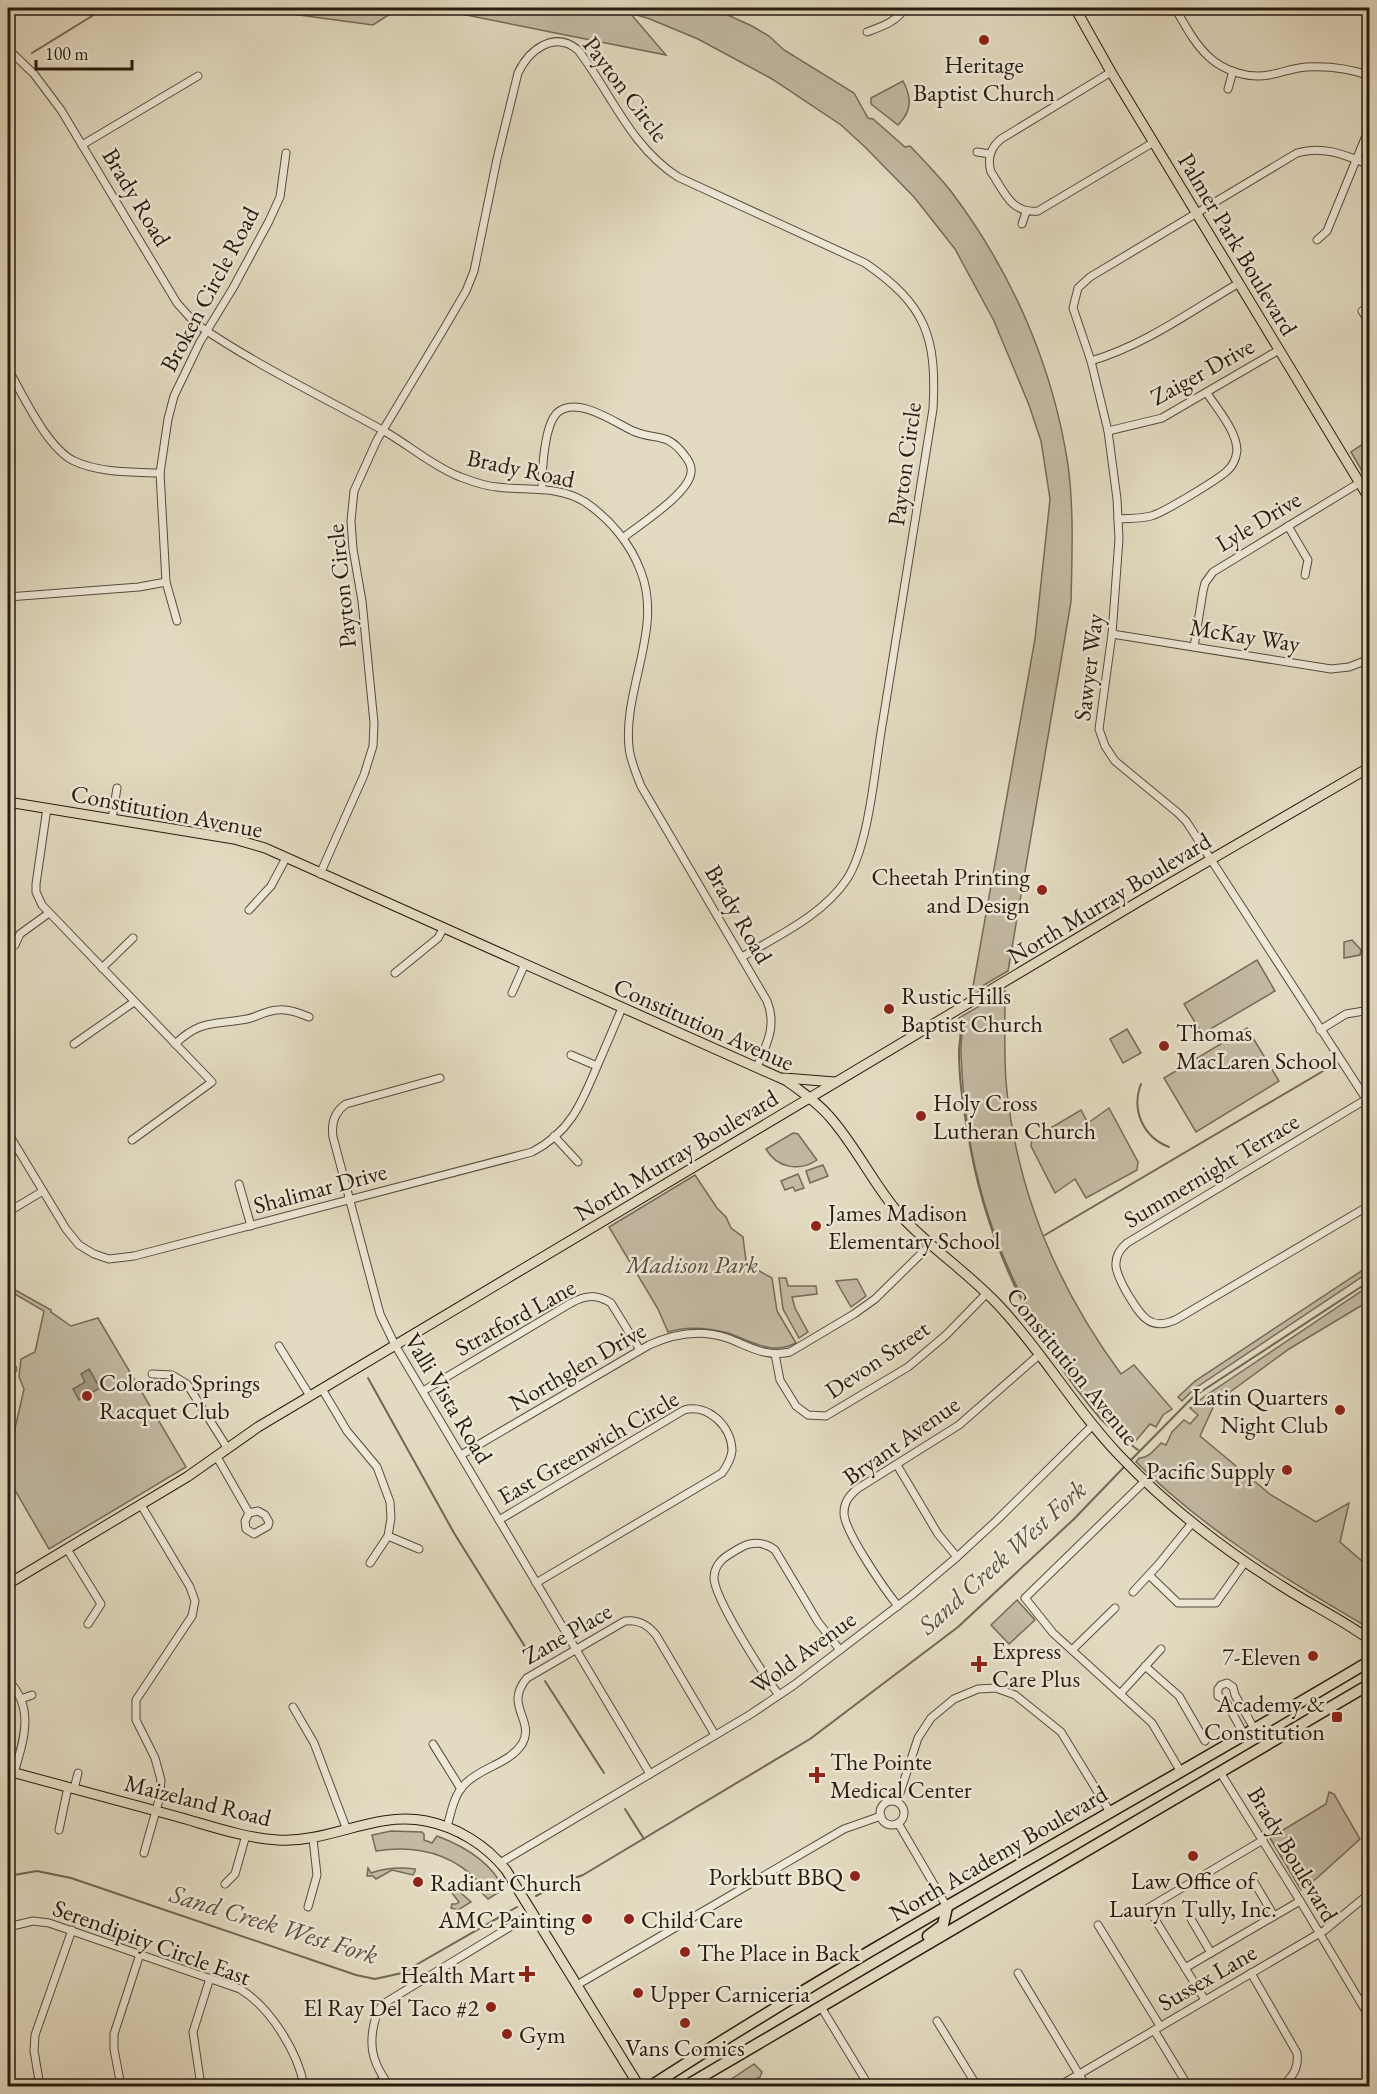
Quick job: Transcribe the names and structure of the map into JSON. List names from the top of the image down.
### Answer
{
  "streets": {
    "highway": ["North Academy Boulevard"],
    "main road": [
      "Palmer Park Boulevard",
      "Constitution Avenue",
      "North Murray Boulevard",
      "Maizeland Road"
    ],
    "street": [
      "Payton Circle",
      "Brady Road",
      "Broken Circle Road",
      "Zaiger Drive",
      "Lyle Drive",
      "McKay Way",
      "Sawyer Way",
      "Summernight Terrace",
      "Shalimar Drive",
      "Stratford Lane",
      "Devon Street",
      "Northglen Drive",
      "Valli Vista Road",
      "Bryant Avenue",
      "East Greenwich Circle",
      "Zane Place",
      "Wold Avenue",
      "Brady Boulevard",
      "Serendipity Circle East",
      "Sussex Lane"
    ]
  },
  "crossings": [
    ["Payton Circle", "Brady Road"],
    ["Payton Circle", "Constitution Avenue"],
    ["Brady Road", "Broken Circle Road"],
    ["Brady Road", "Constitution Avenue"],
    ["Palmer Park Boulevard", "Zaiger Drive"],
    ["Palmer Park Boulevard", "Lyle Drive"],
    ["Palmer Park Boulevard", "Sawyer Way"],
    ["Zaiger Drive", "Sawyer Way"],
    ["Lyle Drive", "McKay Way"],
    ["McKay Way", "Sawyer Way"],
    ["Sawyer Way", "North Murray Boulevard"],
    ["Sawyer Way", "Summernight Terrace"],
    ["Constitution Avenue", "North Murray Boulevard"],
    ["Constitution Avenue", "Shalimar Drive"],
    ["Constitution Avenue", "Devon Street"],
    ["Constitution Avenue", "Bryant Avenue"],
    ["Constitution Avenue", "Wold Avenue"],
    ["North Murray Boulevard", "Valli Vista Road"],
    ["Shalimar Drive", "Valli Vista Road"],
    ["Stratford Lane", "Northglen Drive"],
    ["Stratford Lane", "Valli Vista Road"],
    ["Devon Street", "Northglen Drive"],
    ["Northglen Drive", "Valli Vista Road"],
    ["Valli Vista Road", "East Greenwich Circle"],
    ["Valli Vista Road", "Zane Place"],
    ["Valli Vista Road", "Wold Avenue"],
    ["Bryant Avenue", "Wold Avenue"],
    ["Zane Place", "Wold Avenue"],
    ["Wold Avenue", "Maizeland Road"],
    ["North Academy Boulevard", "Brady Boulevard"],
    ["Brady Boulevard", "Sussex Lane"]
  ],
  "water": ["Sand Creek West Fork"],
  "parks": ["Madison Park"],
  "places": {
    "other": [
      "Heritage Baptist Church",
      "Cheetah Printing and Design",
      "Rustic Hills Baptist Church",
      "Thomas MacLaren School",
      "Holy Cross Lutheran Church",
      "James Madison Elementary School",
      "Colorado Springs Racquet Club",
      "Latin Quarters Night Club",
      "Pacific Supply",
      "7-Eleven",
      "Law Office of Lauryn Tully, Inc.",
      "Porkbutt BBQ",
      "Radiant Church",
      "AMC Painting",
      "Child Care",
      "The Place in Back",
      "Upper Carniceria",
      "El Ray Del Taco #2",
      "Vans Comics",
      "Gym"
    ],
    "health": ["Express Care Plus", "The Pointe Medical Center", "Health Mart"],
    "transit": ["Academy & Constitution"]
  },
  "scale_bar": "100 m"
}
